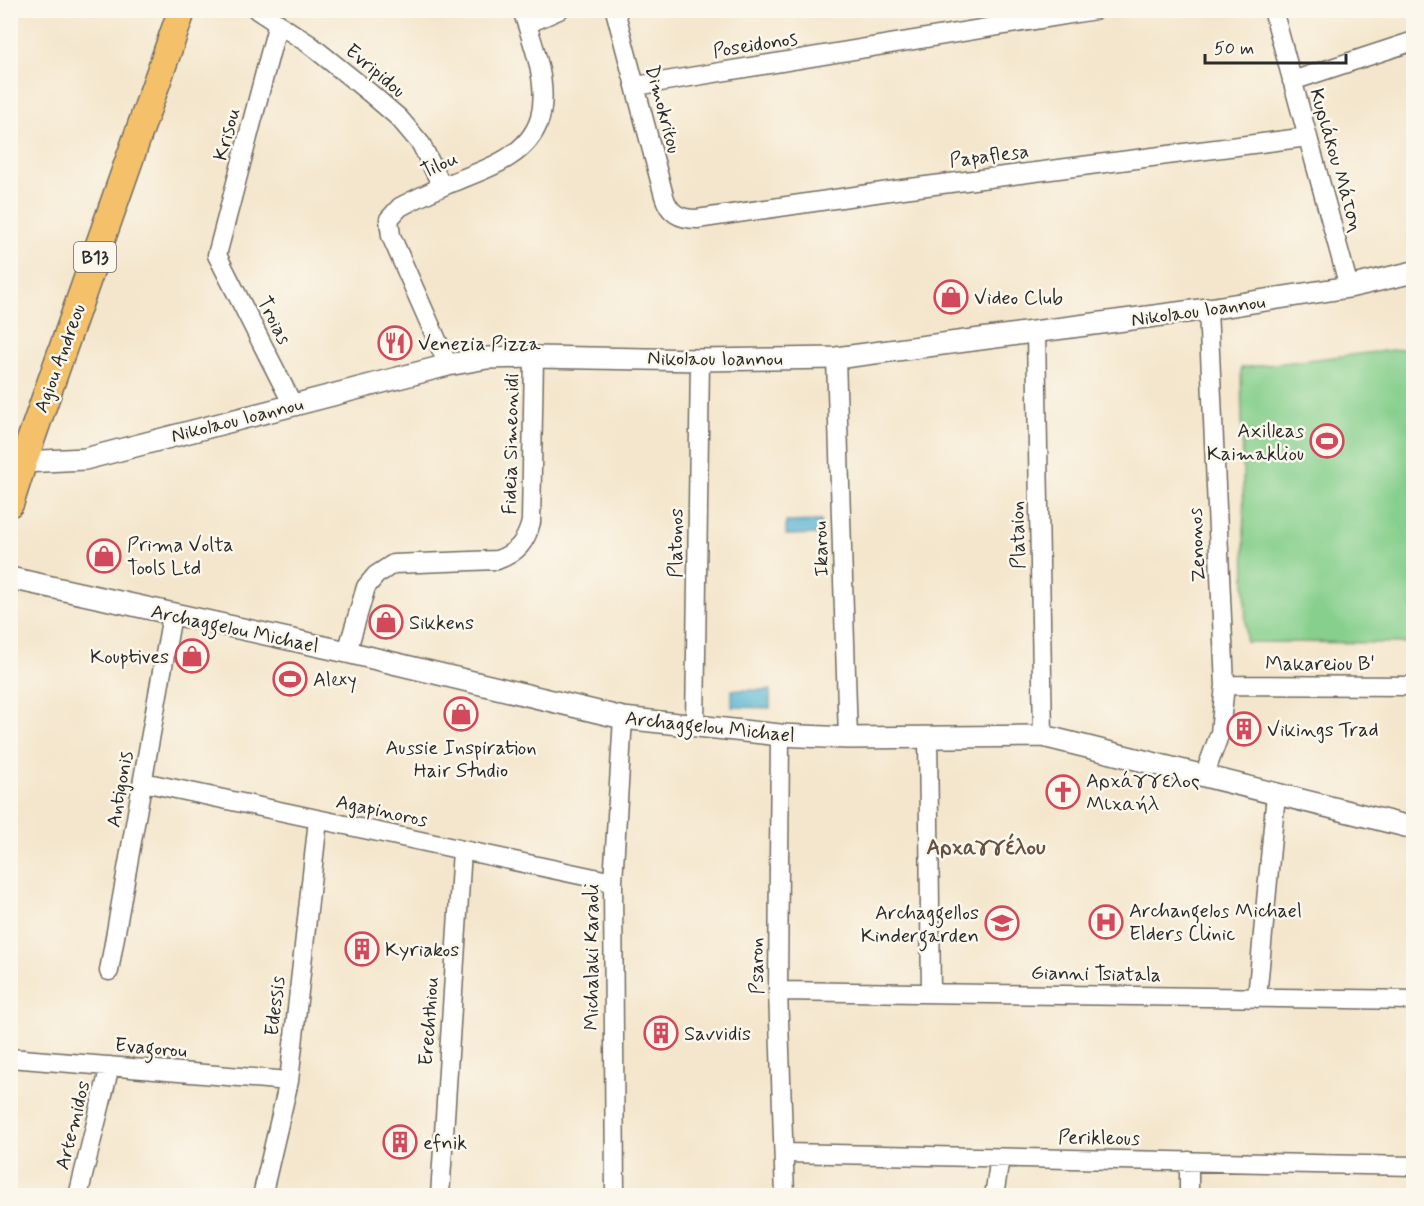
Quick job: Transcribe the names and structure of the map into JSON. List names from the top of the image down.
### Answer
{
  "streets": {
    "main road": ["B13", "Agiou Andreou"],
    "street": [
      "Poseidonos",
      "Evripidou",
      "Dimokritou",
      "Krisou",
      "Papaflesa",
      "Κυριάκου Μάτση",
      "Tilou",
      "Nikolaou Ioannou",
      "Troias",
      "Fideia Simeonidi",
      "Plataion",
      "Platonos",
      "Zenonos",
      "Ikarou",
      "Archaggelou Michael",
      "Makareiou B'",
      "Antigonis",
      "Agapinoros",
      "Michalaki Karaoli",
      "Psaron",
      "Gianni Tsiatala",
      "Edessis",
      "Erechthiou",
      "Evagorou",
      "Artemidos",
      "Perikleous"
    ]
  },
  "crossings": [
    ["Poseidonos", "Dimokritou"],
    ["Evripidou", "Krisou"],
    ["Evripidou", "Tilou"],
    ["Dimokritou", "Papaflesa"],
    ["Krisou", "Troias"],
    ["Papaflesa", "Κυριάκου Μάτση"],
    ["Κυριάκου Μάτση", "Nikolaou Ioannou"],
    ["Tilou", "Nikolaou Ioannou"],
    ["Nikolaou Ioannou", "Troias"],
    ["Nikolaou Ioannou", "Agiou Andreou"],
    ["Nikolaou Ioannou", "Fideia Simeonidi"],
    ["Nikolaou Ioannou", "Plataion"],
    ["Nikolaou Ioannou", "Platonos"],
    ["Nikolaou Ioannou", "Zenonos"],
    ["Nikolaou Ioannou", "Ikarou"],
    ["Fideia Simeonidi", "Archaggelou Michael"],
    ["Plataion", "Archaggelou Michael"],
    ["Platonos", "Archaggelou Michael"],
    ["Zenonos", "Archaggelou Michael"],
    ["Zenonos", "Makareiou B'"],
    ["Ikarou", "Archaggelou Michael"],
    ["Archaggelou Michael", "Antigonis"],
    ["Archaggelou Michael", "Michalaki Karaoli"],
    ["Archaggelou Michael", "Psaron"],
    ["Antigonis", "Agapinoros"],
    ["Agapinoros", "Michalaki Karaoli"],
    ["Agapinoros", "Edessis"],
    ["Agapinoros", "Erechthiou"],
    ["Psaron", "Gianni Tsiatala"],
    ["Psaron", "Perikleous"],
    ["Edessis", "Evagorou"],
    ["Evagorou", "Artemidos"]
  ],
  "districts": ["Αρχαγγέλου"],
  "places": {
    "shop": [
      "Video Club",
      "Prima Volta Tools Ltd",
      "Sikkens",
      "Kouptives",
      "Aussie Inspiration Hair Studio"
    ],
    "restaurant": ["Venezia Pizza"],
    "sports": ["Axilleas Kaimakliou", "Alexy"],
    "building": [
      "Vikings Trad",
      "Kyriakos",
      "Savvidis",
      "efnik"
    ],
    "church": ["Αρχάγγελος Μιχαήλ"],
    "hospital": ["Archangelos Michael Elders Clinic"],
    "school or university": ["Archaggellos Kindergarden"]
  },
  "scale_bar": "50 m"
}
